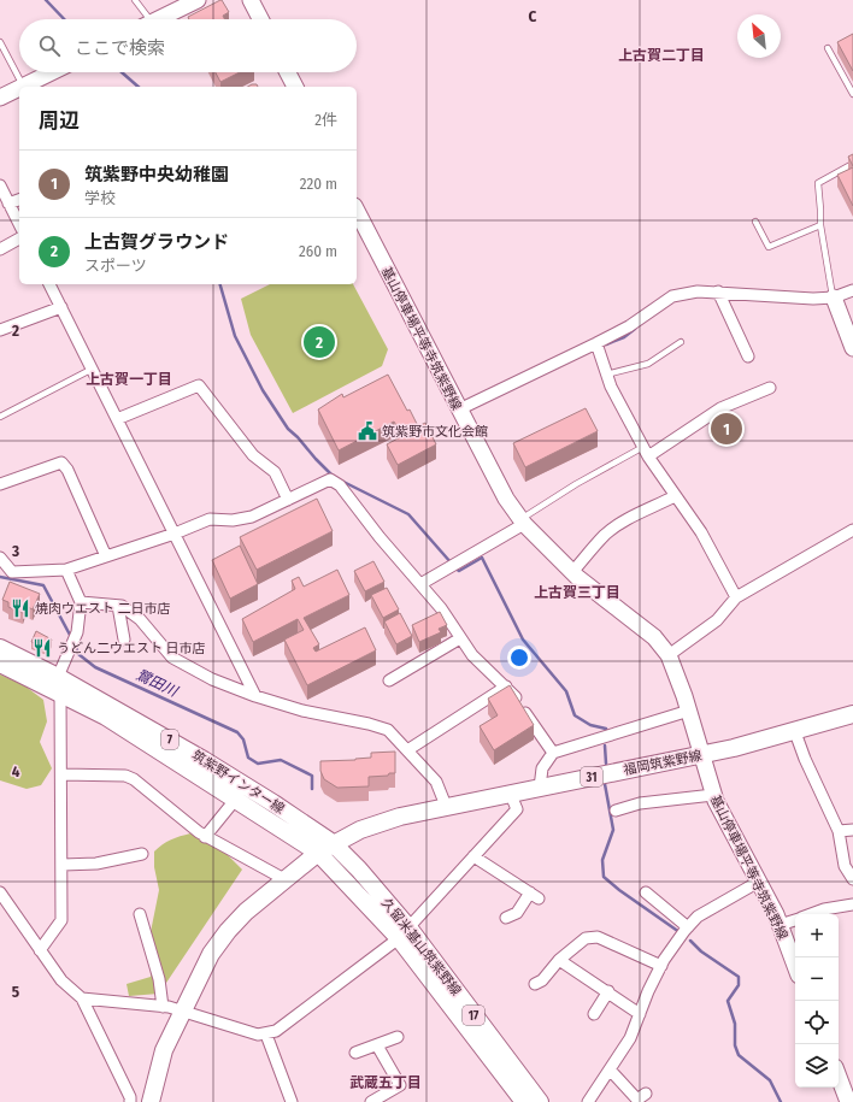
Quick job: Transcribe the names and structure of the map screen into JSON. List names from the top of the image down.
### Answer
{
  "streets": {
    "main road": [
      "基山停車場平等寺筑紫野線",
      "7",
      "福岡筑紫野線",
      "31",
      "筑紫野インター線",
      "久留米基山筑紫野線",
      "17"
    ]
  },
  "crossings": [
    ["基山停車場平等寺筑紫野線", "福岡筑紫野線"],
    ["福岡筑紫野線", "筑紫野インター線"],
    ["福岡筑紫野線", "久留米基山筑紫野線"],
    ["筑紫野インター線", "久留米基山筑紫野線"]
  ],
  "districts": [
    "上古賀二丁目",
    "上古賀一丁目",
    "上古賀三丁目",
    "武蔵五丁目"
  ],
  "water": ["鷺田川"],
  "places": {
    "public building": ["筑紫野市文化会館"],
    "restaurant": ["焼肉ウエスト 二日市店", "うどん二ウエスト 日市店"]
  },
  "north": "top left",
  "page": {
    "search": "ここで検索",
    "heading": ["周辺", "2件"],
    "list": [
      {
        "mark": "1",
        "name": "筑紫野中央幼稚園",
        "note": "学校",
        "value": "220 m"
      },
      {
        "mark": "2",
        "name": "上古賀グラウンド",
        "note": "スポーツ",
        "value": "260 m"
      }
    ],
    "pins": ["2", "1"],
    "map_buttons": ["+", "−"]
  },
  "grid": {
    "columns": ["C"],
    "rows": [
      "2",
      "3",
      "4",
      "5"
    ]
  }
}
